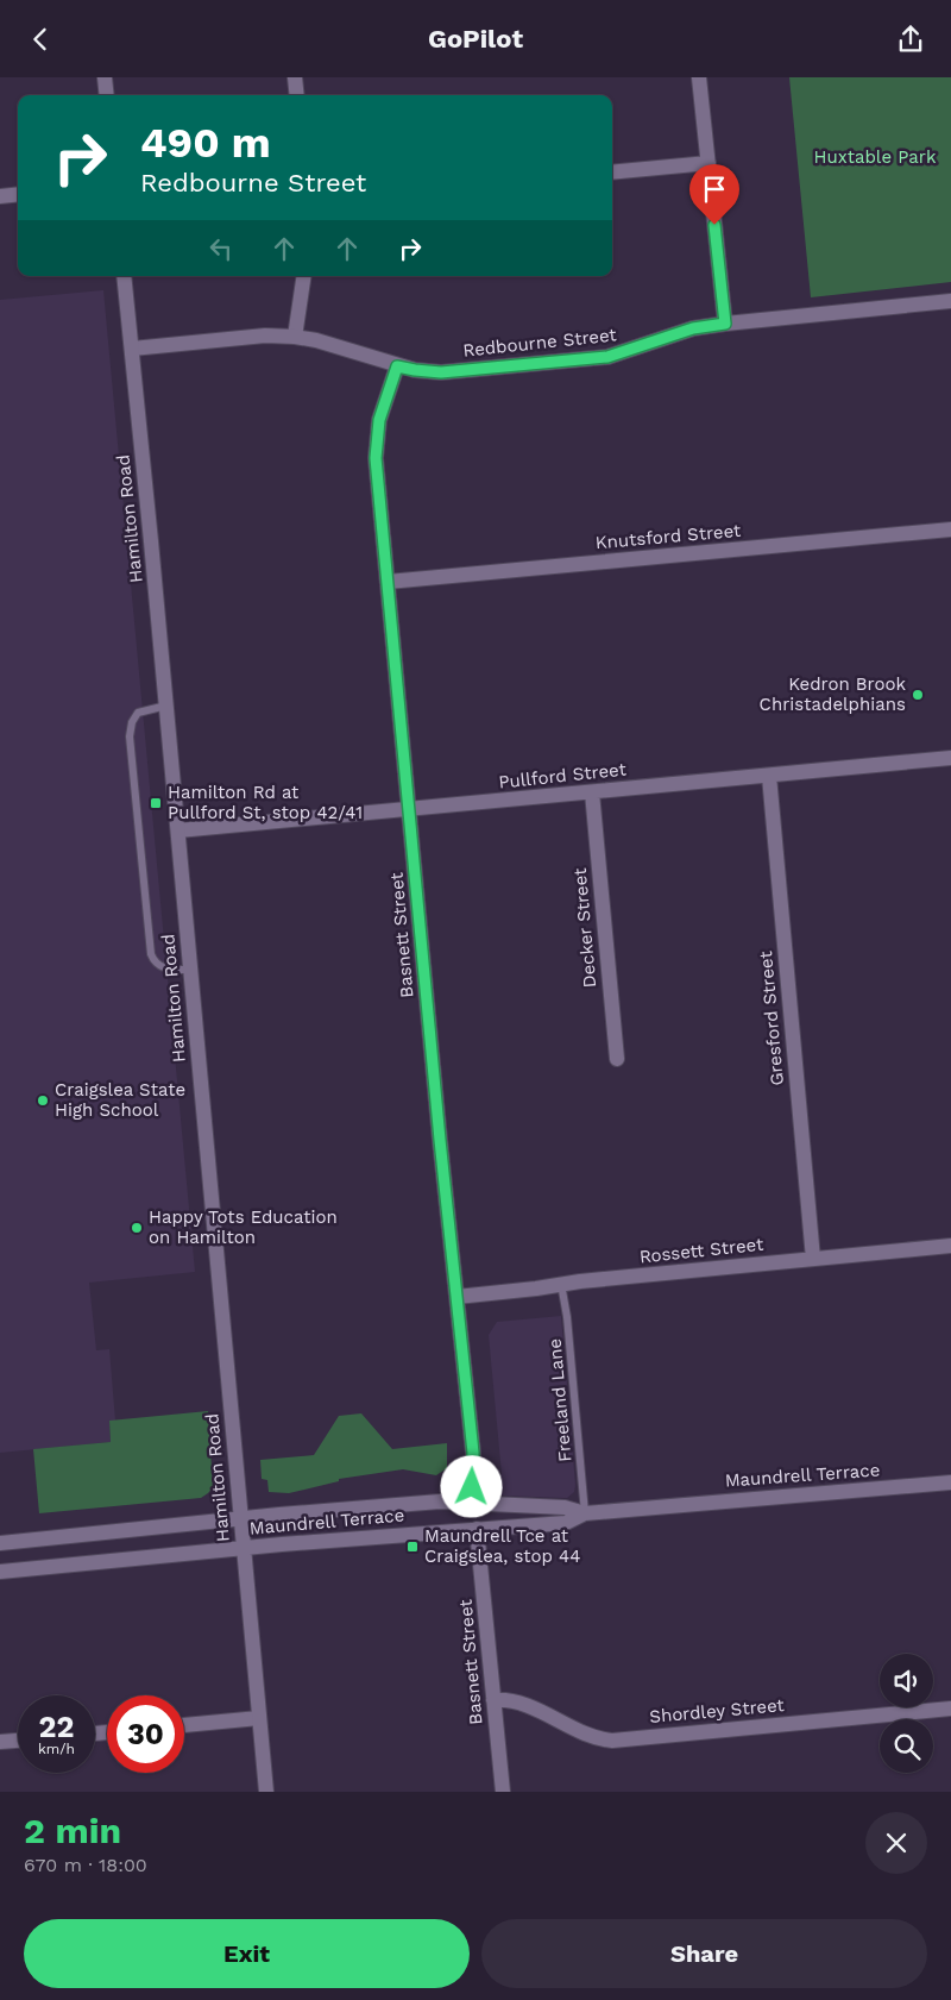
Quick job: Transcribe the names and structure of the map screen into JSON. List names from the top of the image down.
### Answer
{
  "streets": {
    "street": [
      "Redbourne Street",
      "Hamilton Road",
      "Knutsford Street",
      "Pullford Street",
      "Decker Street",
      "Basnett Street",
      "Gresford Street",
      "Rossett Street",
      "Maundrell Terrace",
      "Shordley Street"
    ],
    "lane": ["Freeland Lane"]
  },
  "crossings": [
    ["Redbourne Street", "Hamilton Road"],
    ["Redbourne Street", "Basnett Street"],
    ["Hamilton Road", "Pullford Street"],
    ["Hamilton Road", "Maundrell Terrace"],
    ["Knutsford Street", "Basnett Street"],
    ["Pullford Street", "Decker Street"],
    ["Pullford Street", "Basnett Street"],
    ["Pullford Street", "Gresford Street"],
    ["Basnett Street", "Rossett Street"],
    ["Basnett Street", "Maundrell Terrace"],
    ["Basnett Street", "Shordley Street"],
    ["Gresford Street", "Rossett Street"],
    ["Rossett Street", "Freeland Lane"],
    ["Freeland Lane", "Maundrell Terrace"]
  ],
  "parks": ["Huxtable Park"],
  "places": {
    "other": ["Kedron Brook Christadelphians", "Craigslea State High School", "Happy Tots Education on Hamilton"],
    "transit": ["Hamilton Rd at Pullford St, stop 42/41", "Maundrell Tce at Craigslea, stop 44"]
  },
  "page": {
    "header": "GoPilot",
    "turn": ["490 m", "Redbourne Street"],
    "speed": "22 km/h",
    "limit": "30",
    "heading": ["2 min", "670 m · 18:00"],
    "buttons": ["Exit", "Share"]
  }
}
